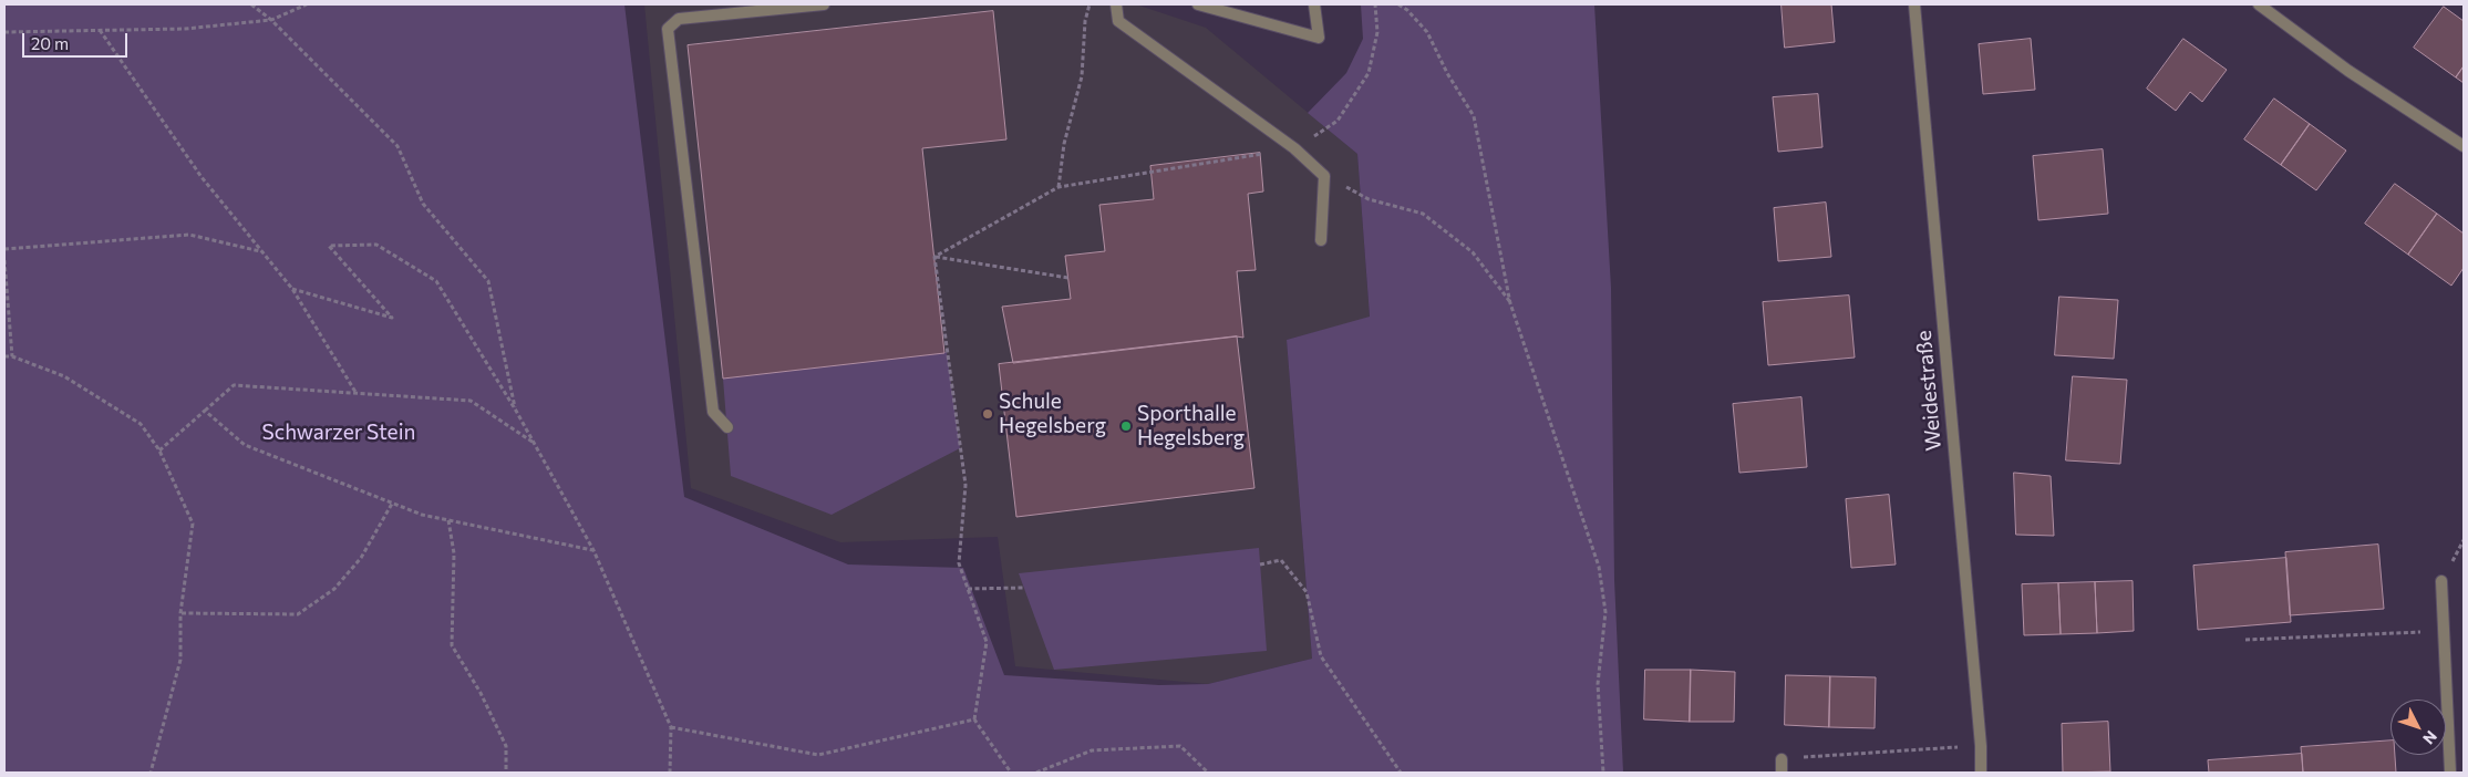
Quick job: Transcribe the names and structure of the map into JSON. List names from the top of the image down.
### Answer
{
  "streets": {
    "street": ["Weidestraße"]
  },
  "parks": ["Schwarzer Stein"],
  "places": ["Schule Hegelsberg", "Sporthalle Hegelsberg"],
  "scale_bar": "20 m",
  "north": "bottom right"
}
